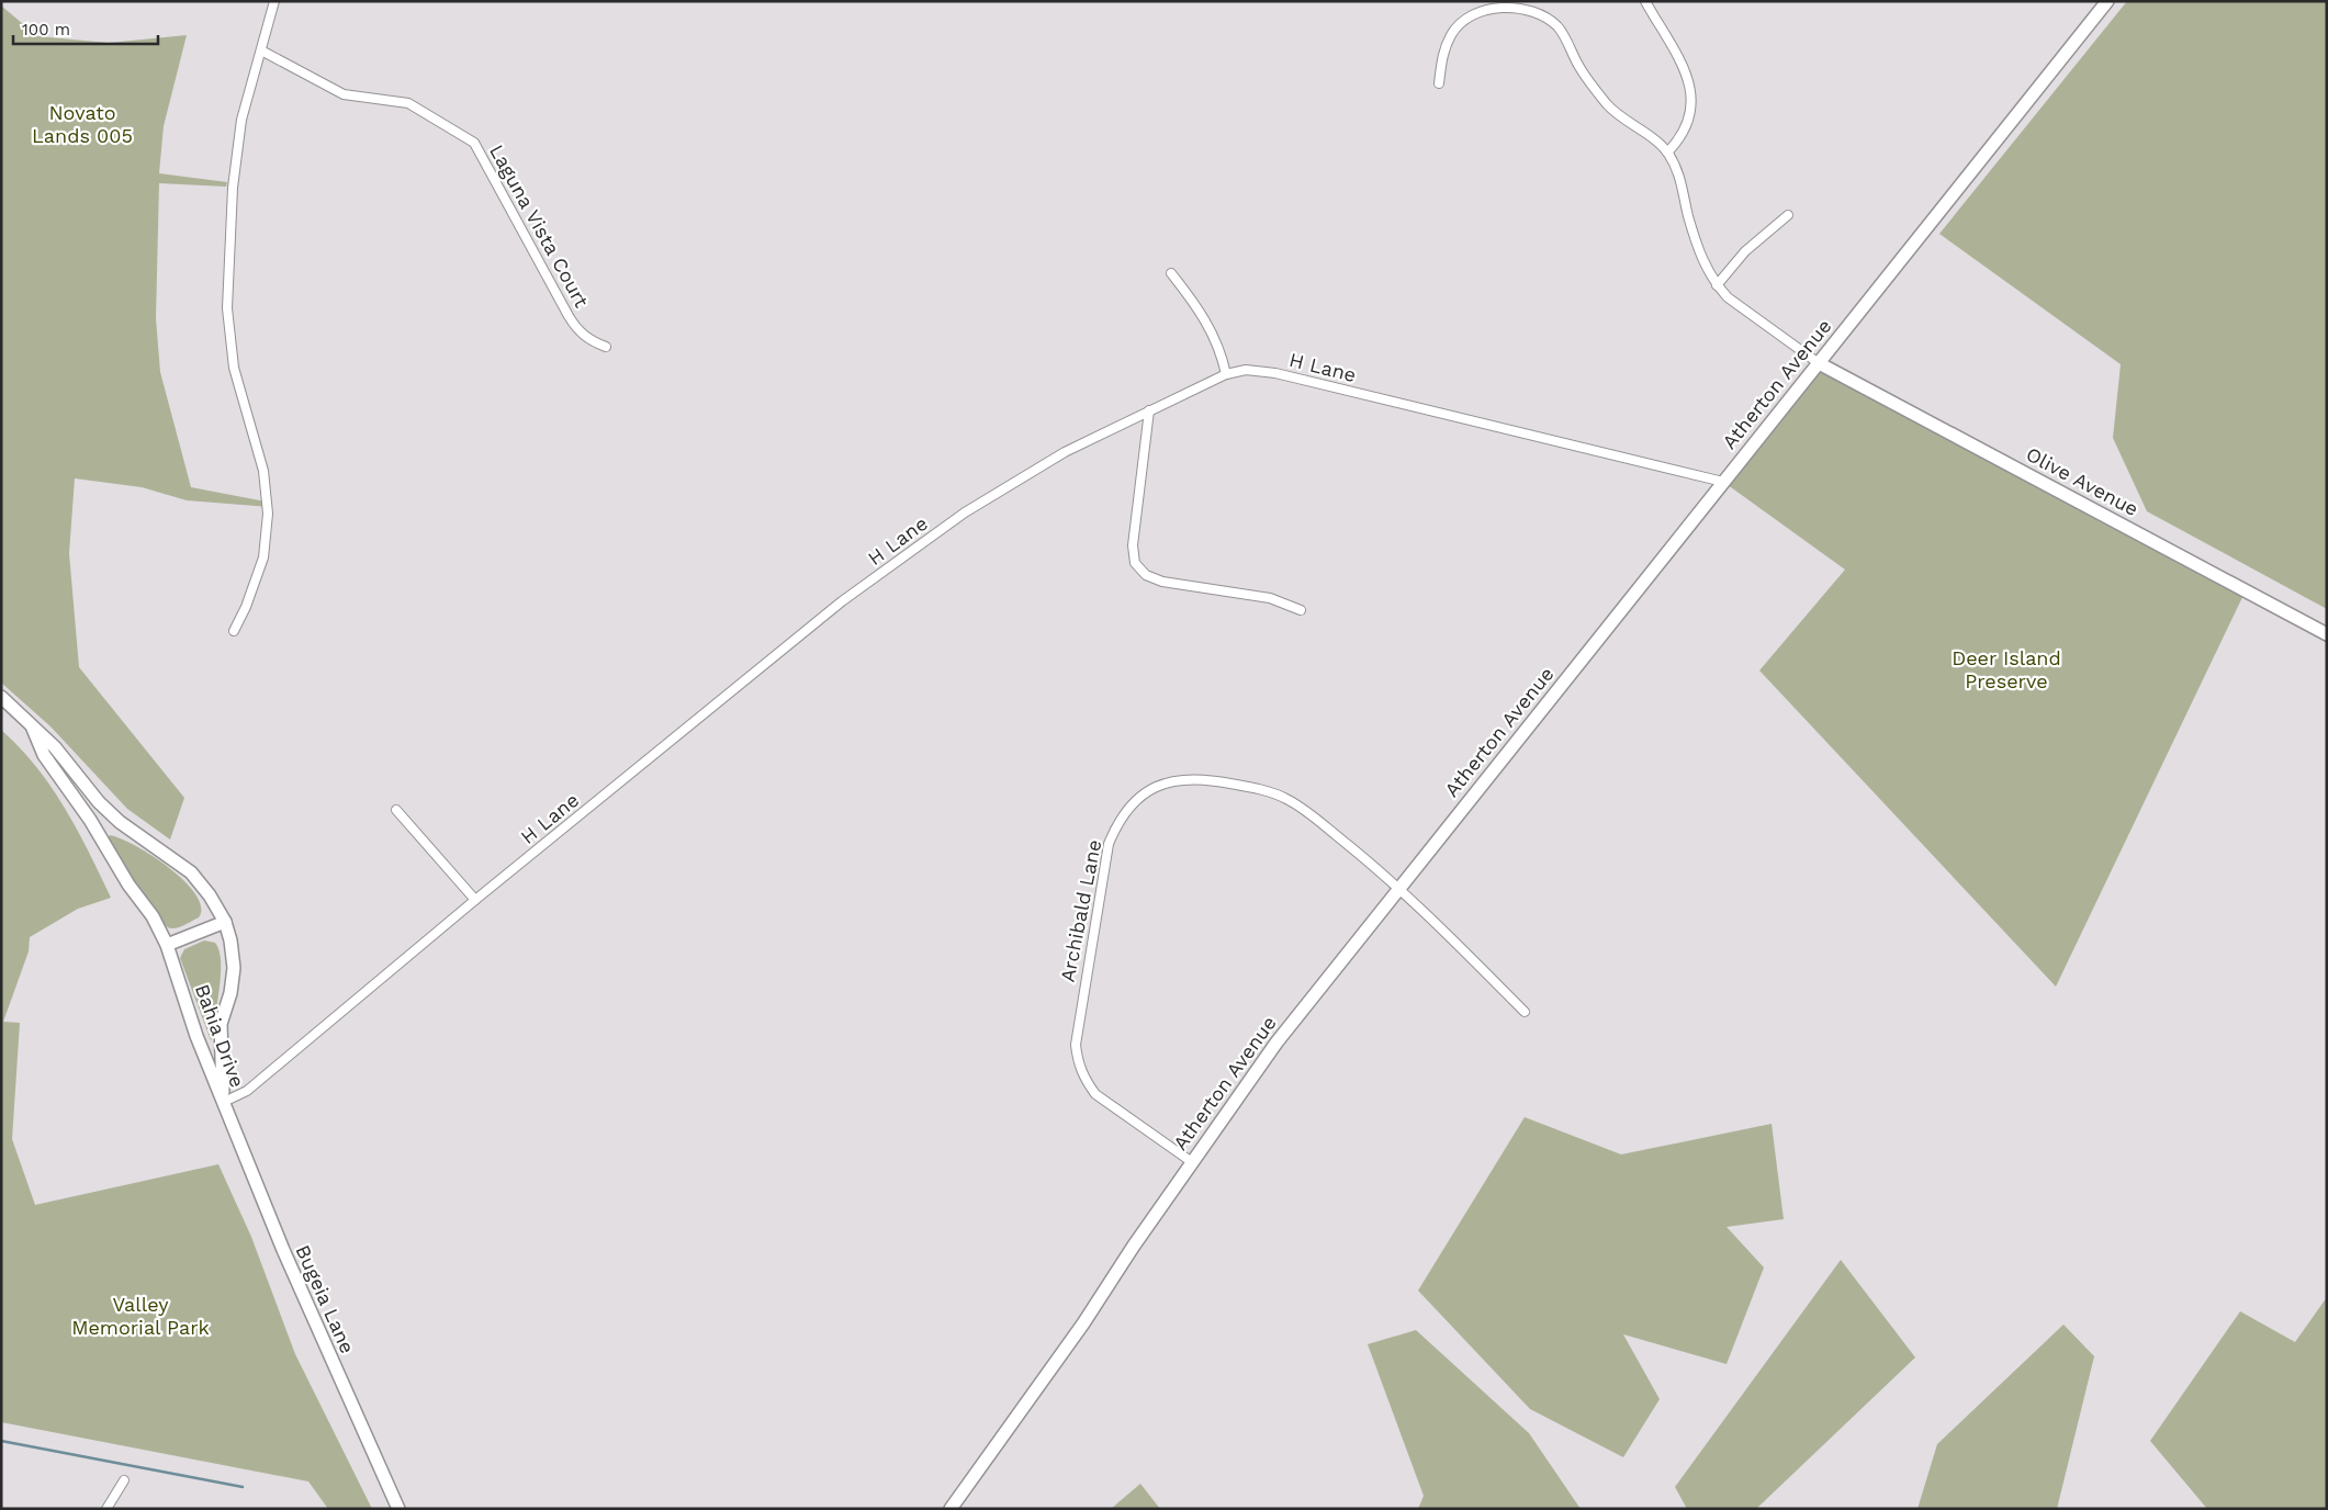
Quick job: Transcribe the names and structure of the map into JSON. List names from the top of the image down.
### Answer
{
  "streets": {
    "street": [
      "Laguna Vista Court",
      "H Lane",
      "Atherton Avenue",
      "Olive Avenue",
      "Archibald Lane",
      "Bahia Drive",
      "Bugeia Lane"
    ]
  },
  "crossings": [
    ["H Lane", "Atherton Avenue"],
    ["H Lane", "Bahia Drive"],
    ["H Lane", "Bugeia Lane"],
    ["Atherton Avenue", "Olive Avenue"],
    ["Atherton Avenue", "Archibald Lane"],
    ["Bahia Drive", "Bugeia Lane"]
  ],
  "parks": ["Novato Lands 005", "Deer Island Preserve", "Valley Memorial Park"],
  "scale_bar": "100 m"
}
